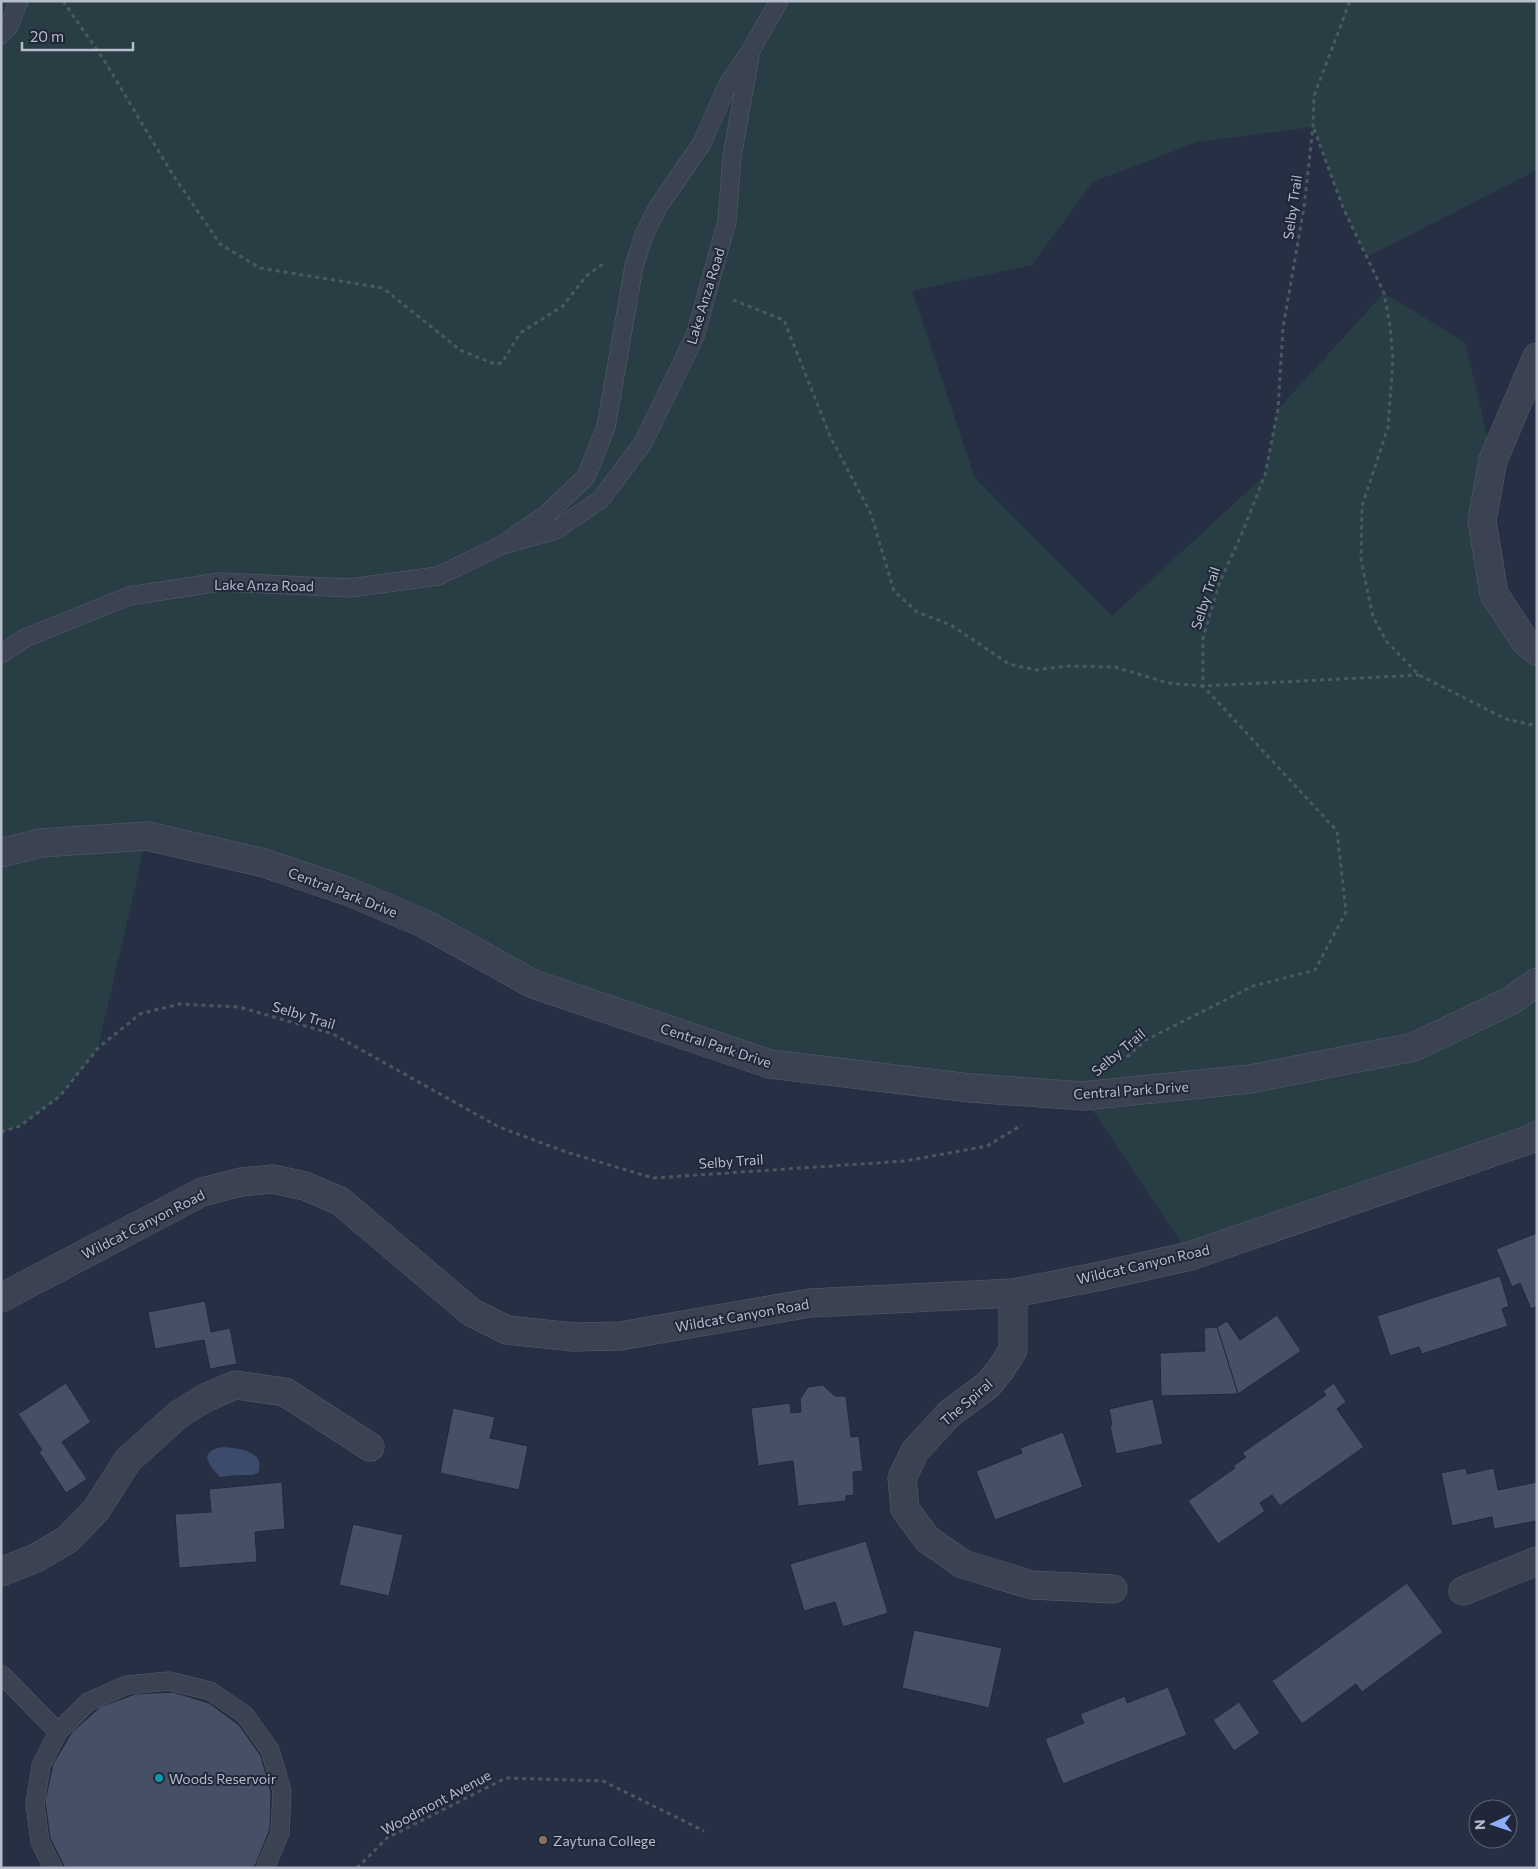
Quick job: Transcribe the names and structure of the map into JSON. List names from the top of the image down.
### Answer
{
  "streets": {
    "street": ["Central Park Drive", "Wildcat Canyon Road", "The Spiral"],
    "lane": ["Lake Anza Road"],
    "path": ["Selby Trail", "Woodmont Avenue"]
  },
  "crossings": [
    ["Wildcat Canyon Road", "The Spiral"]
  ],
  "places": ["Woods Reservoir", "Zaytuna College"],
  "scale_bar": "20 m",
  "north": "left"
}
